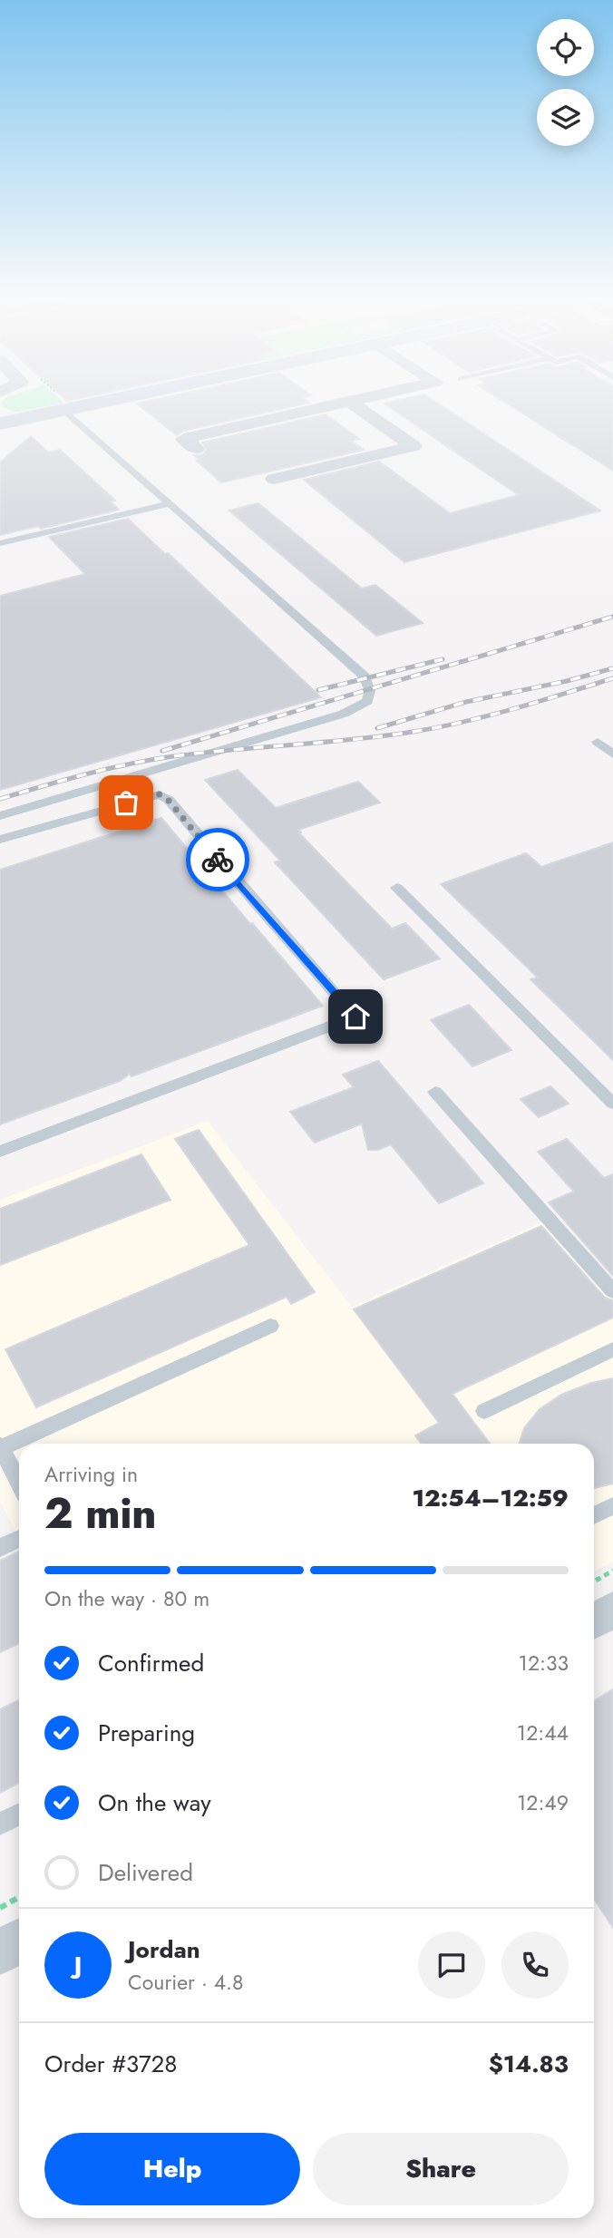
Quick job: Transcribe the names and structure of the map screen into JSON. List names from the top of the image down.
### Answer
{
  "page": {
    "heading": ["2 min", "Arriving in", "12:54–12:59"],
    "panel": [
      "Jordan",
      "Courier · 4.8",
      "Order #3728",
      "$14.83"
    ],
    "bar": "On the way · 80 m",
    "list": [
      ["Confirmed", "12:33"],
      ["Preparing", "12:44"],
      ["On the way", "12:49"],
      "Delivered"
    ],
    "round": "J",
    "buttons": ["Help", "Share"]
  }
}
